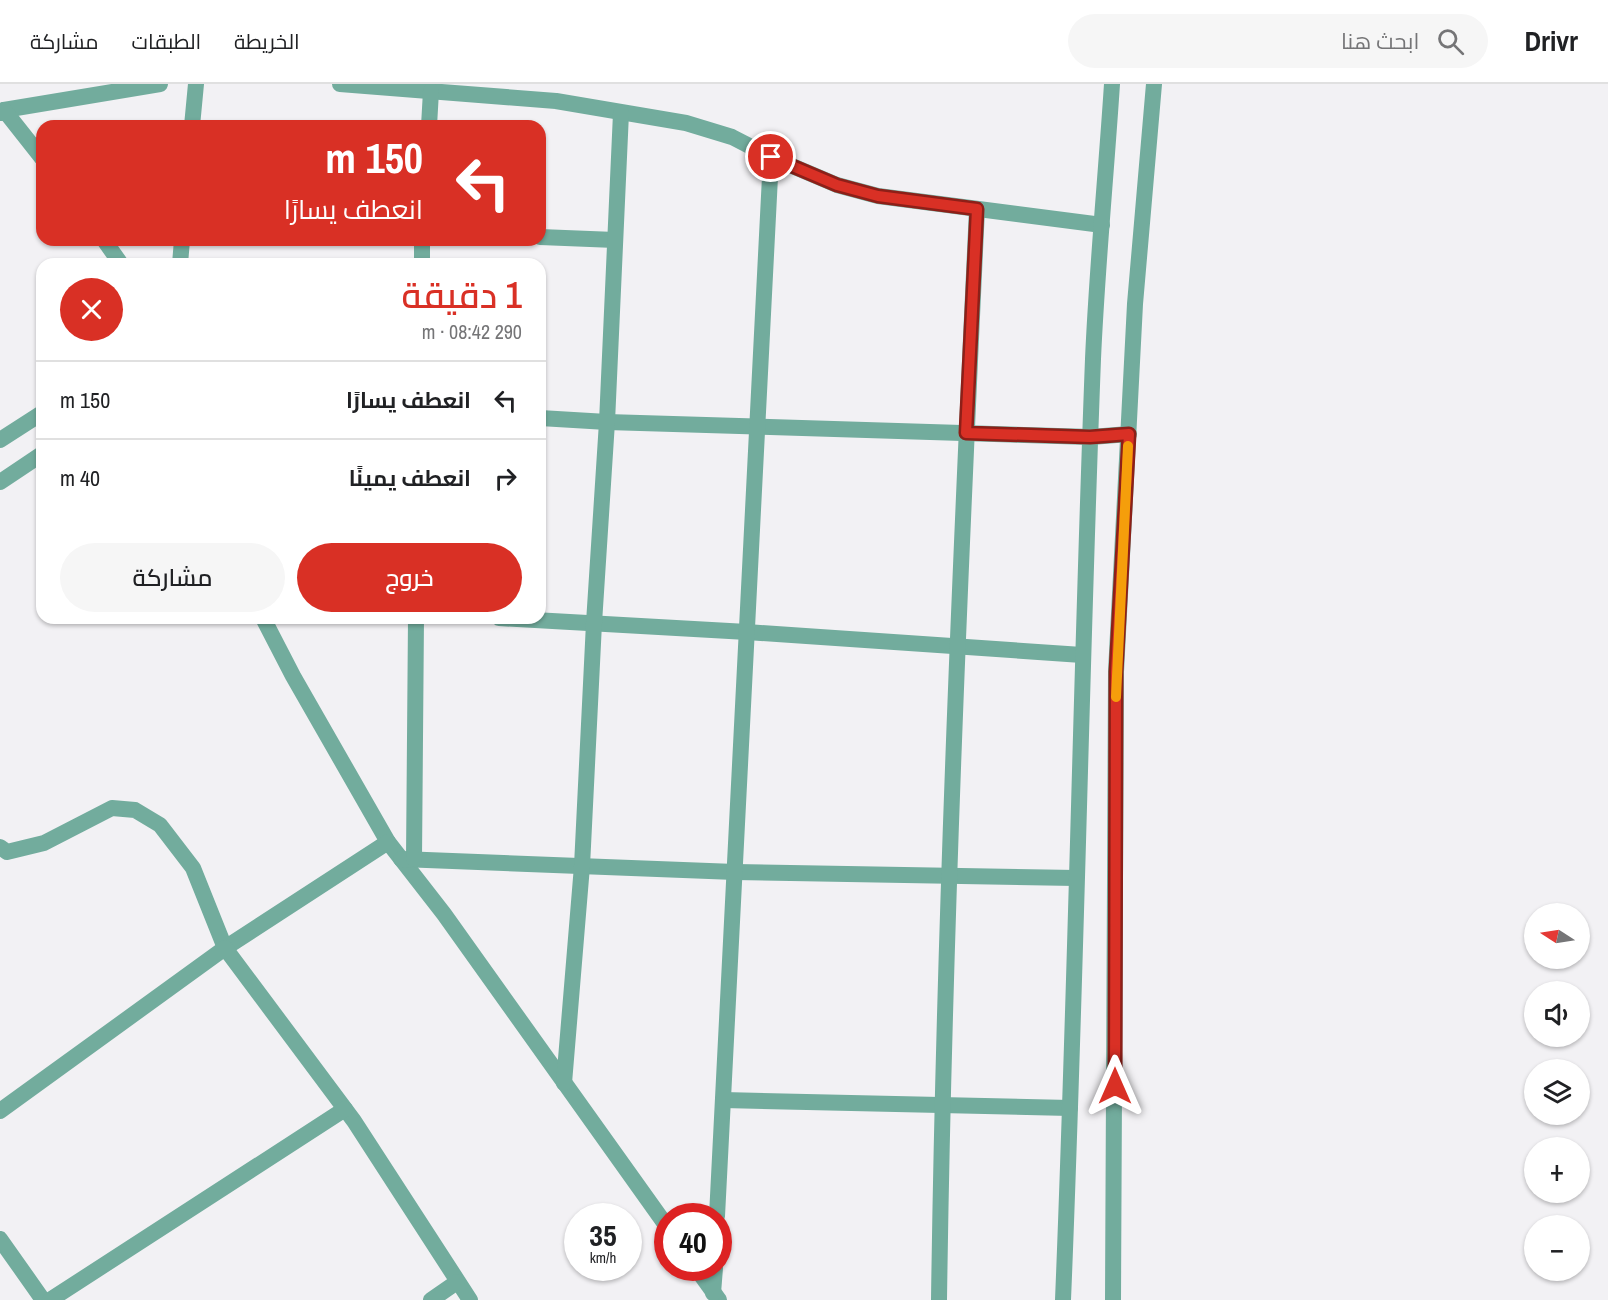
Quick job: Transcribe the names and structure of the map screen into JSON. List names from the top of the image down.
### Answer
{
  "north": "left",
  "page": {
    "header": "Drivr",
    "search": "ابحث هنا",
    "nav": ["الخريطة", "الطبقات", "مشاركة"],
    "turn": ["150 m", "انعطف يسارًا"],
    "heading": ["1 دقيقة", "290 m · 08:42"],
    "list": [
      {
        "name": "انعطف يسارًا",
        "value": "150 m"
      },
      {
        "name": "انعطف يمينًا",
        "value": "40 m"
      }
    ],
    "buttons": ["خروج", "مشاركة"],
    "map_buttons": ["+", "−"],
    "speed": "35 km/h",
    "limit": "40"
  }
}
